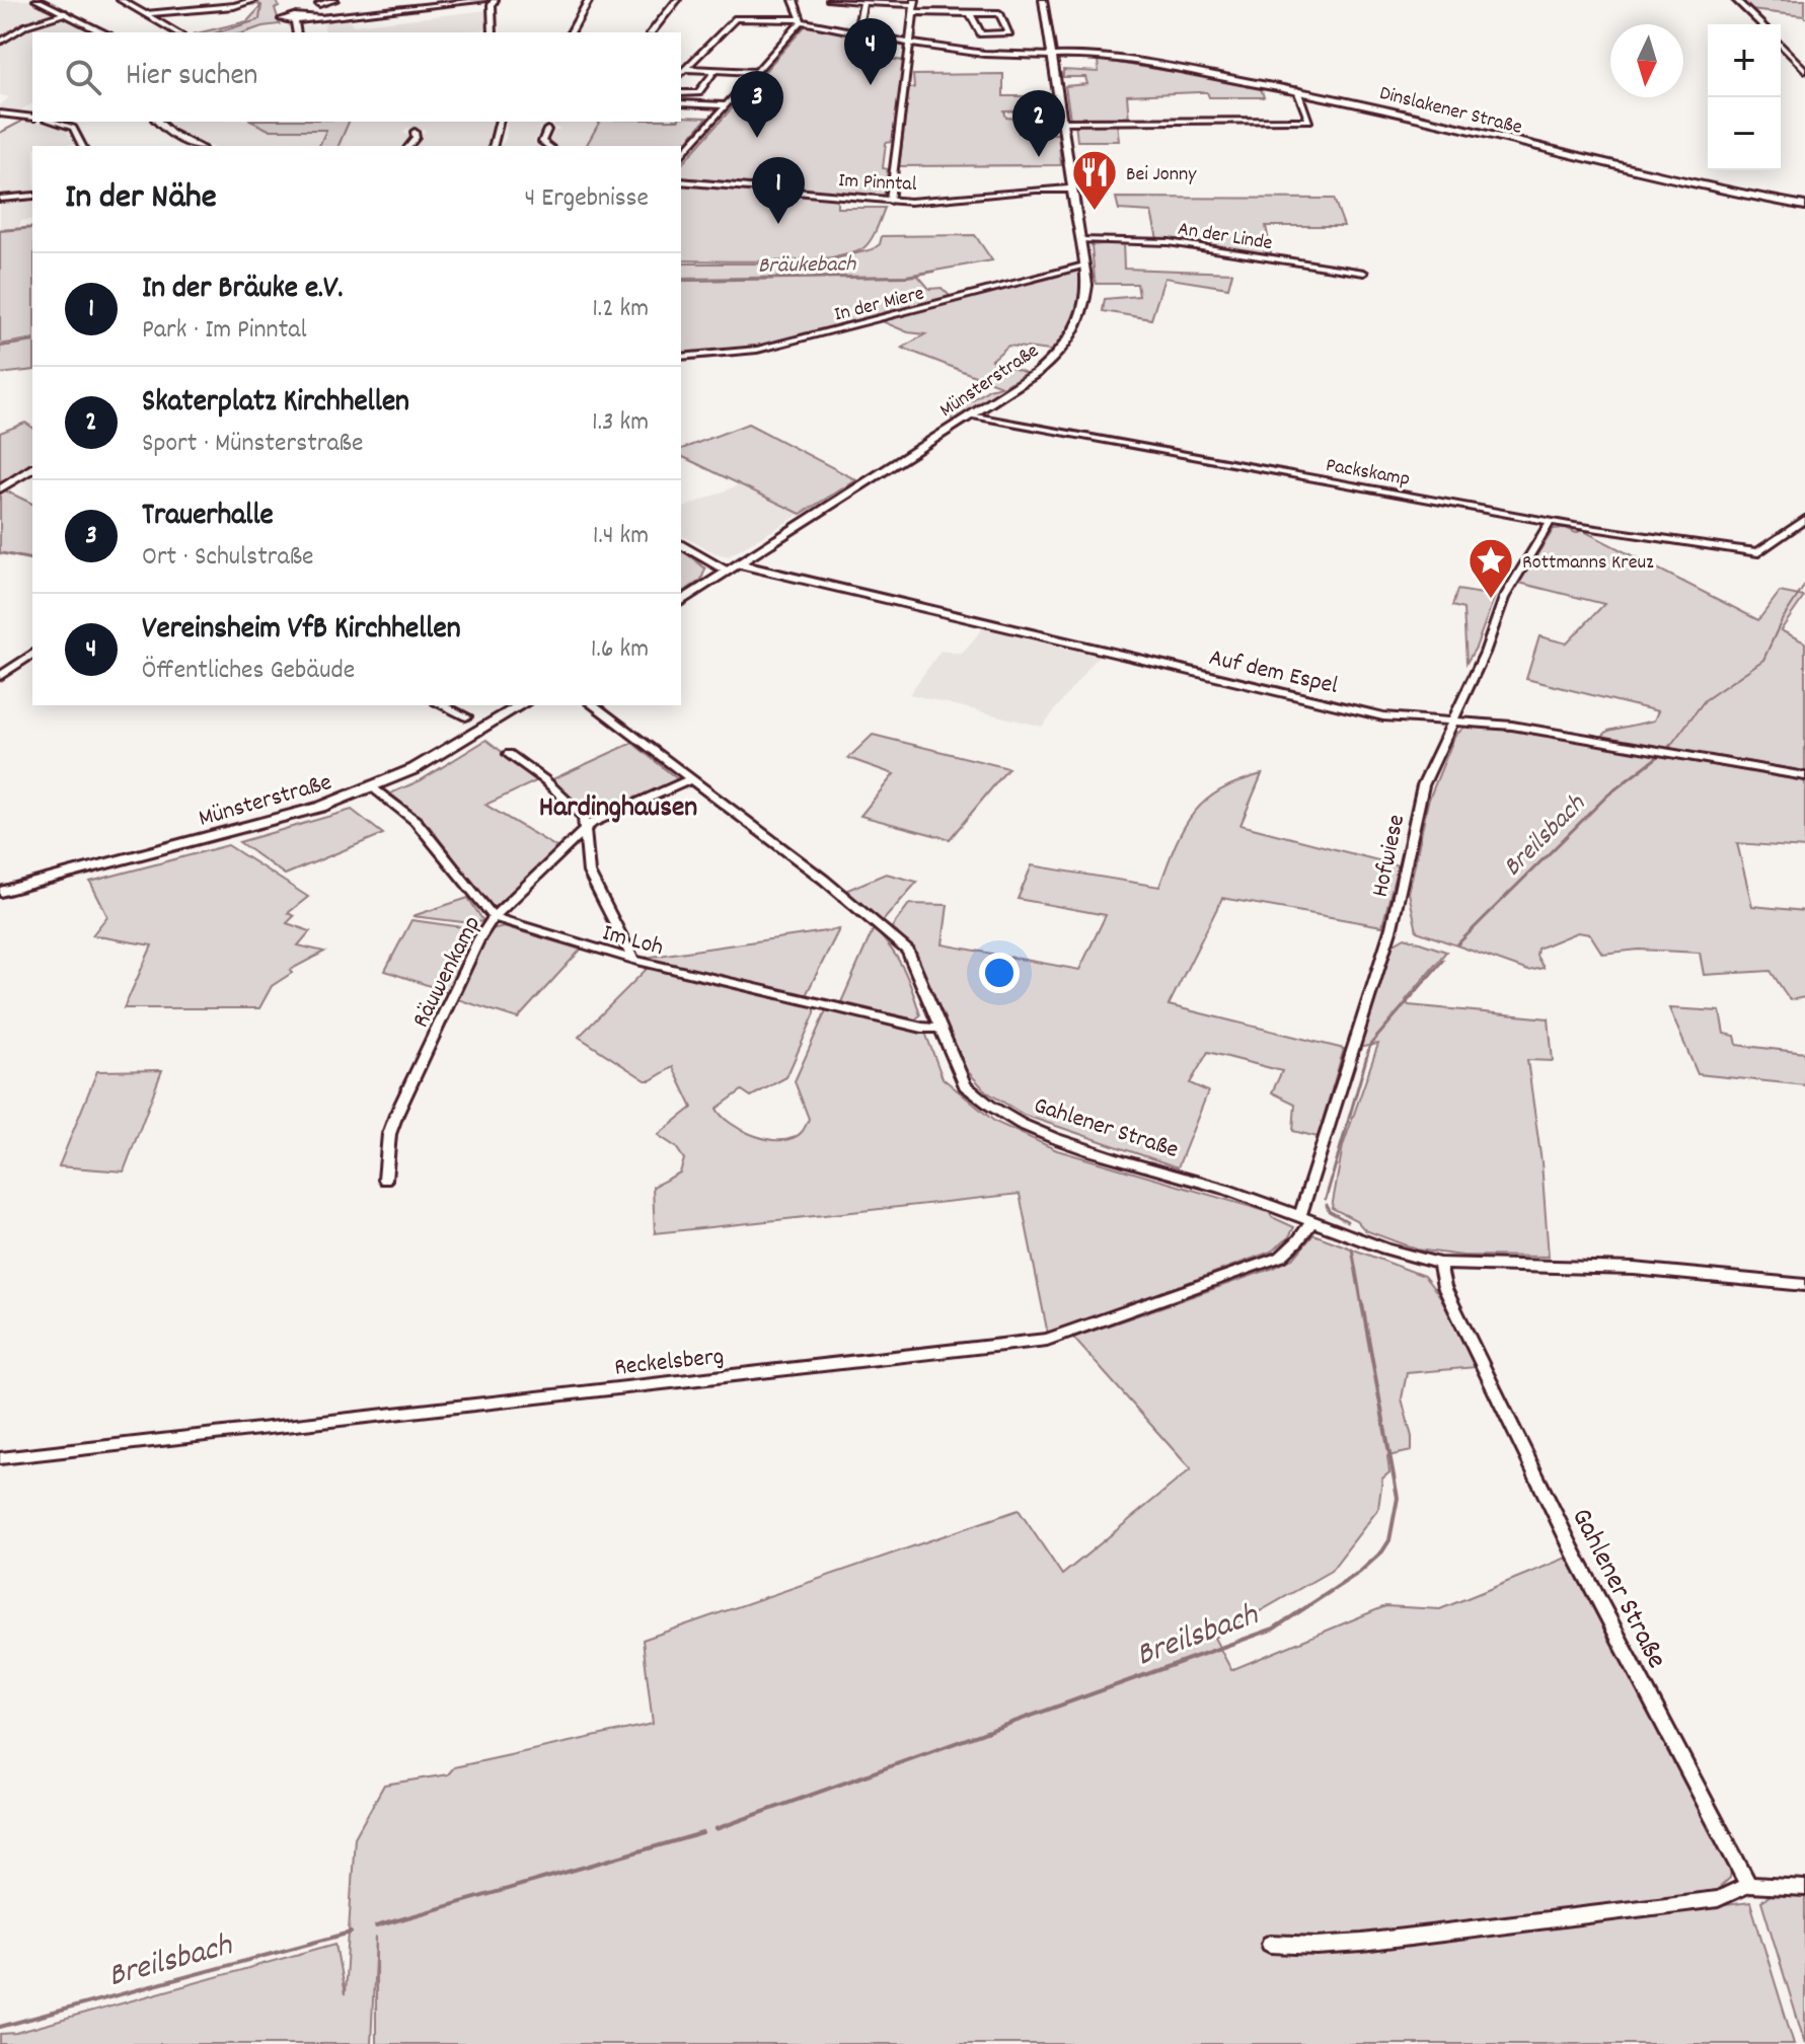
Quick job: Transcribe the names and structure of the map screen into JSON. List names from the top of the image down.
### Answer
{
  "streets": {
    "main road": ["Dinslakener Straße", "Im Pinntal", "Münsterstraße"],
    "street": [
      "An der Linde",
      "In der Miere",
      "Packskamp",
      "Auf dem Espel",
      "Hofwiese",
      "Im Loh",
      "Räuwenkamp",
      "Gahlener Straße",
      "Reckelsberg"
    ]
  },
  "crossings": [
    ["Dinslakener Straße", "Münsterstraße"],
    ["Im Pinntal", "Münsterstraße"],
    ["An der Linde", "Münsterstraße"],
    ["In der Miere", "Münsterstraße"],
    ["Münsterstraße", "Packskamp"],
    ["Münsterstraße", "Auf dem Espel"],
    ["Packskamp", "Hofwiese"],
    ["Auf dem Espel", "Hofwiese"],
    ["Hofwiese", "Gahlener Straße"],
    ["Hofwiese", "Reckelsberg"],
    ["Im Loh", "Räuwenkamp"],
    ["Im Loh", "Gahlener Straße"],
    ["Räuwenkamp", "Gahlener Straße"],
    ["Gahlener Straße", "Reckelsberg"]
  ],
  "districts": ["Hardinghausen"],
  "water": ["Bräukebach", "Breilsbach"],
  "places": {
    "restaurant": ["Bei Jonny"],
    "place": ["Rottmanns Kreuz"]
  },
  "north": "bottom",
  "page": {
    "pins": [
      "4",
      "3",
      "2",
      "1"
    ],
    "map_buttons": ["+", "−"],
    "search": "Hier suchen",
    "heading": ["In der Nähe", "4 Ergebnisse"],
    "list": [
      {
        "mark": "1",
        "name": "In der Bräuke e.V.",
        "note": "Park · Im Pinntal",
        "value": "1.2 km"
      },
      {
        "mark": "2",
        "name": "Skaterplatz Kirchhellen",
        "note": "Sport · Münsterstraße",
        "value": "1.3 km"
      },
      {
        "mark": "3",
        "name": "Trauerhalle",
        "note": "Ort · Schulstraße",
        "value": "1.4 km"
      },
      {
        "mark": "4",
        "name": "Vereinsheim VfB Kirchhellen",
        "note": "Öffentliches Gebäude",
        "value": "1.6 km"
      }
    ]
  }
}
